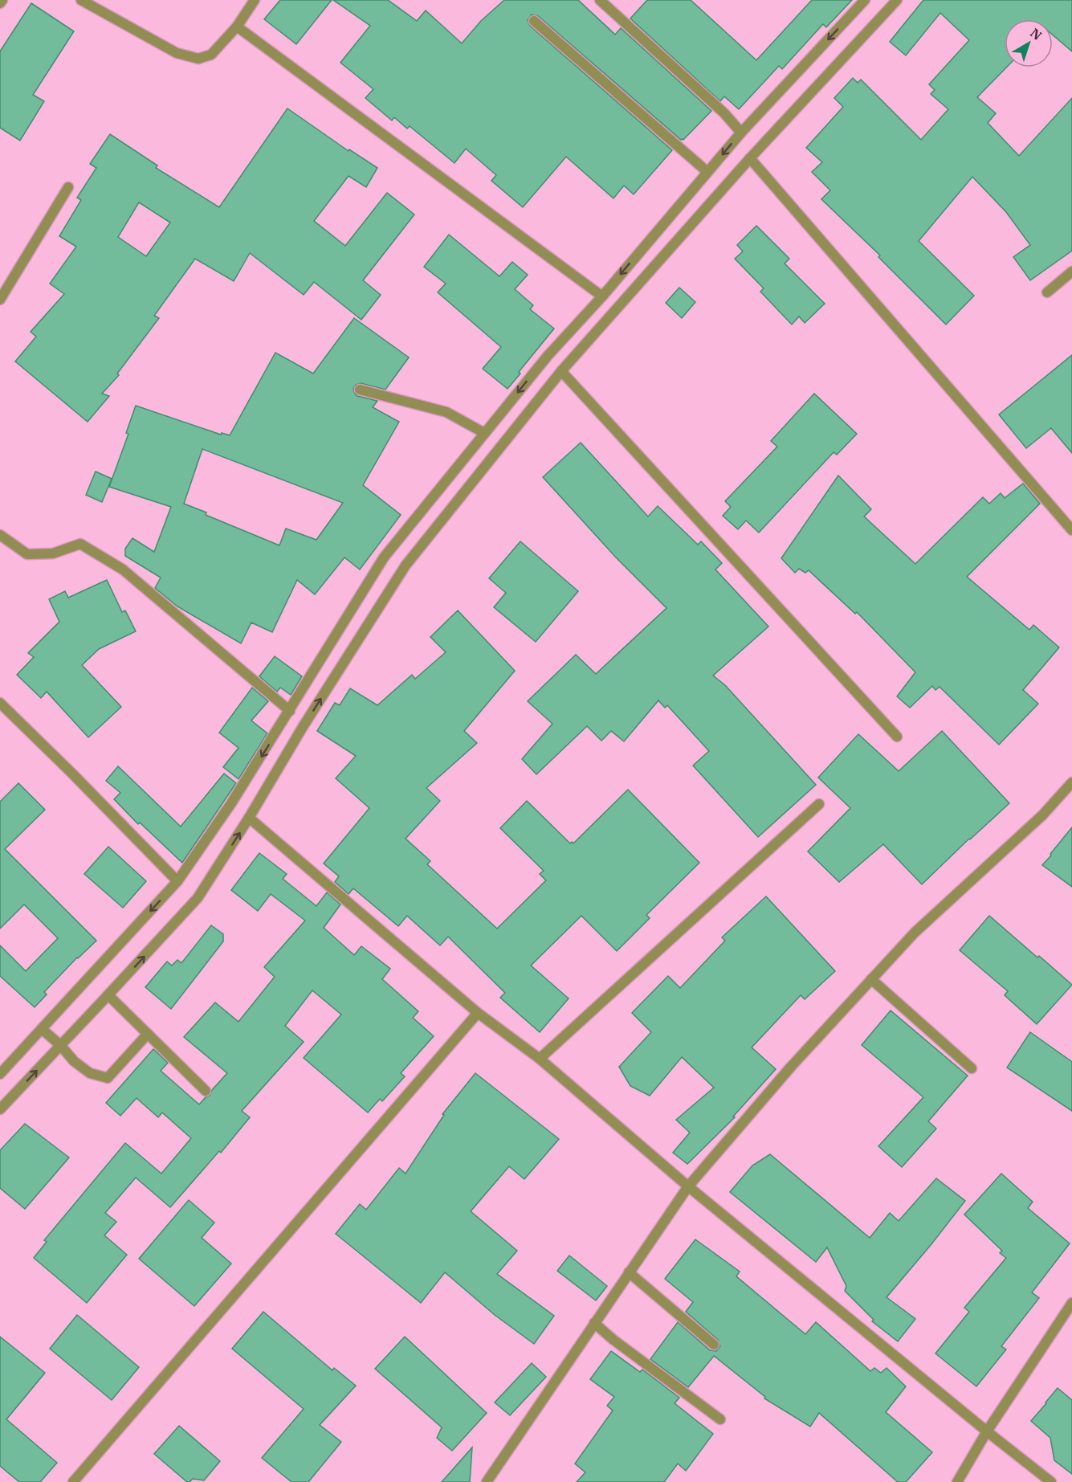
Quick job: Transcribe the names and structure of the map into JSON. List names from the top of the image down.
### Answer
{
  "north": "top right"
}
